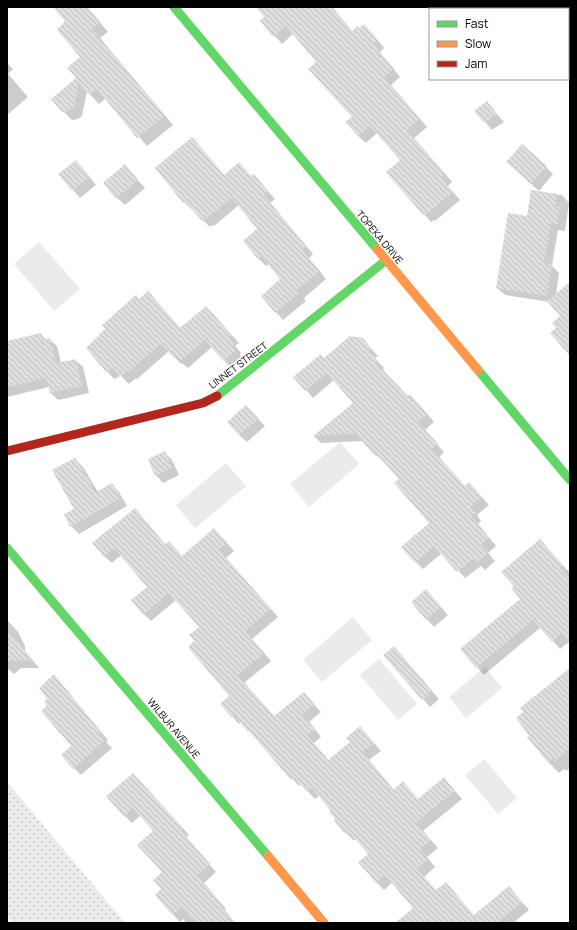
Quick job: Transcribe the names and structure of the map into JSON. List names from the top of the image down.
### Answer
{
  "streets": {
    "street": ["TOPEKA DRIVE", "LINNET STREET", "WILBUR AVENUE"]
  },
  "crossings": [
    ["TOPEKA DRIVE", "LINNET STREET"]
  ],
  "legend": ["Fast", "Slow", "Jam"]
}
